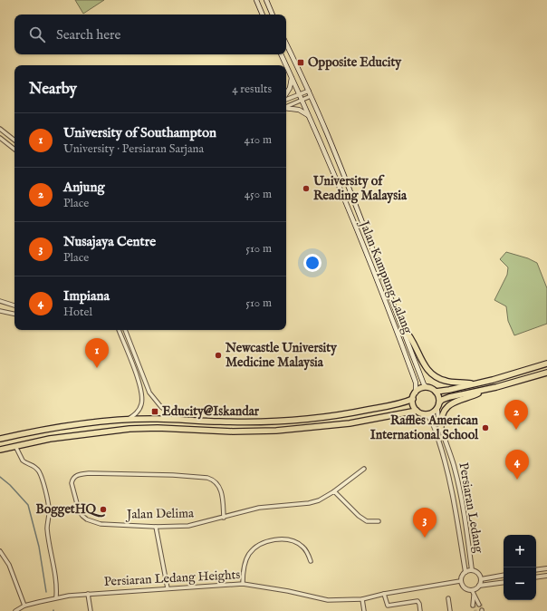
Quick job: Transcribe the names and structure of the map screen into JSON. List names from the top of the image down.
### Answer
{
  "streets": {
    "main road": ["Jalan Kampung Lalang"],
    "street": ["Persiaran Ledang", "Jalan Delima", "Persiaran Ledang Heights"]
  },
  "crossings": [
    ["Jalan Kampung Lalang", "Persiaran Ledang"],
    ["Persiaran Ledang", "Persiaran Ledang Heights"]
  ],
  "places": {
    "transit": ["Opposite Educity", "Educity@Iskandar"],
    "other": [
      "University of Reading Malaysia",
      "Newcastle University Medicine Malaysia",
      "Raffles American International School",
      "BoggetHQ"
    ]
  },
  "page": {
    "search": "Search here",
    "heading": ["Nearby", "4 results"],
    "list": [
      {
        "mark": "1",
        "name": "University of Southampton",
        "note": "University · Persiaran Sarjana",
        "value": "410 m"
      },
      {
        "mark": "2",
        "name": "Anjung",
        "note": "Place",
        "value": "450 m"
      },
      {
        "mark": "3",
        "name": "Nusajaya Centre",
        "note": "Place",
        "value": "510 m"
      },
      {
        "mark": "4",
        "name": "Impiana",
        "note": "Hotel",
        "value": "510 m"
      }
    ],
    "pins": [
      "1",
      "2",
      "4",
      "3"
    ],
    "map_buttons": ["+", "−"]
  }
}
